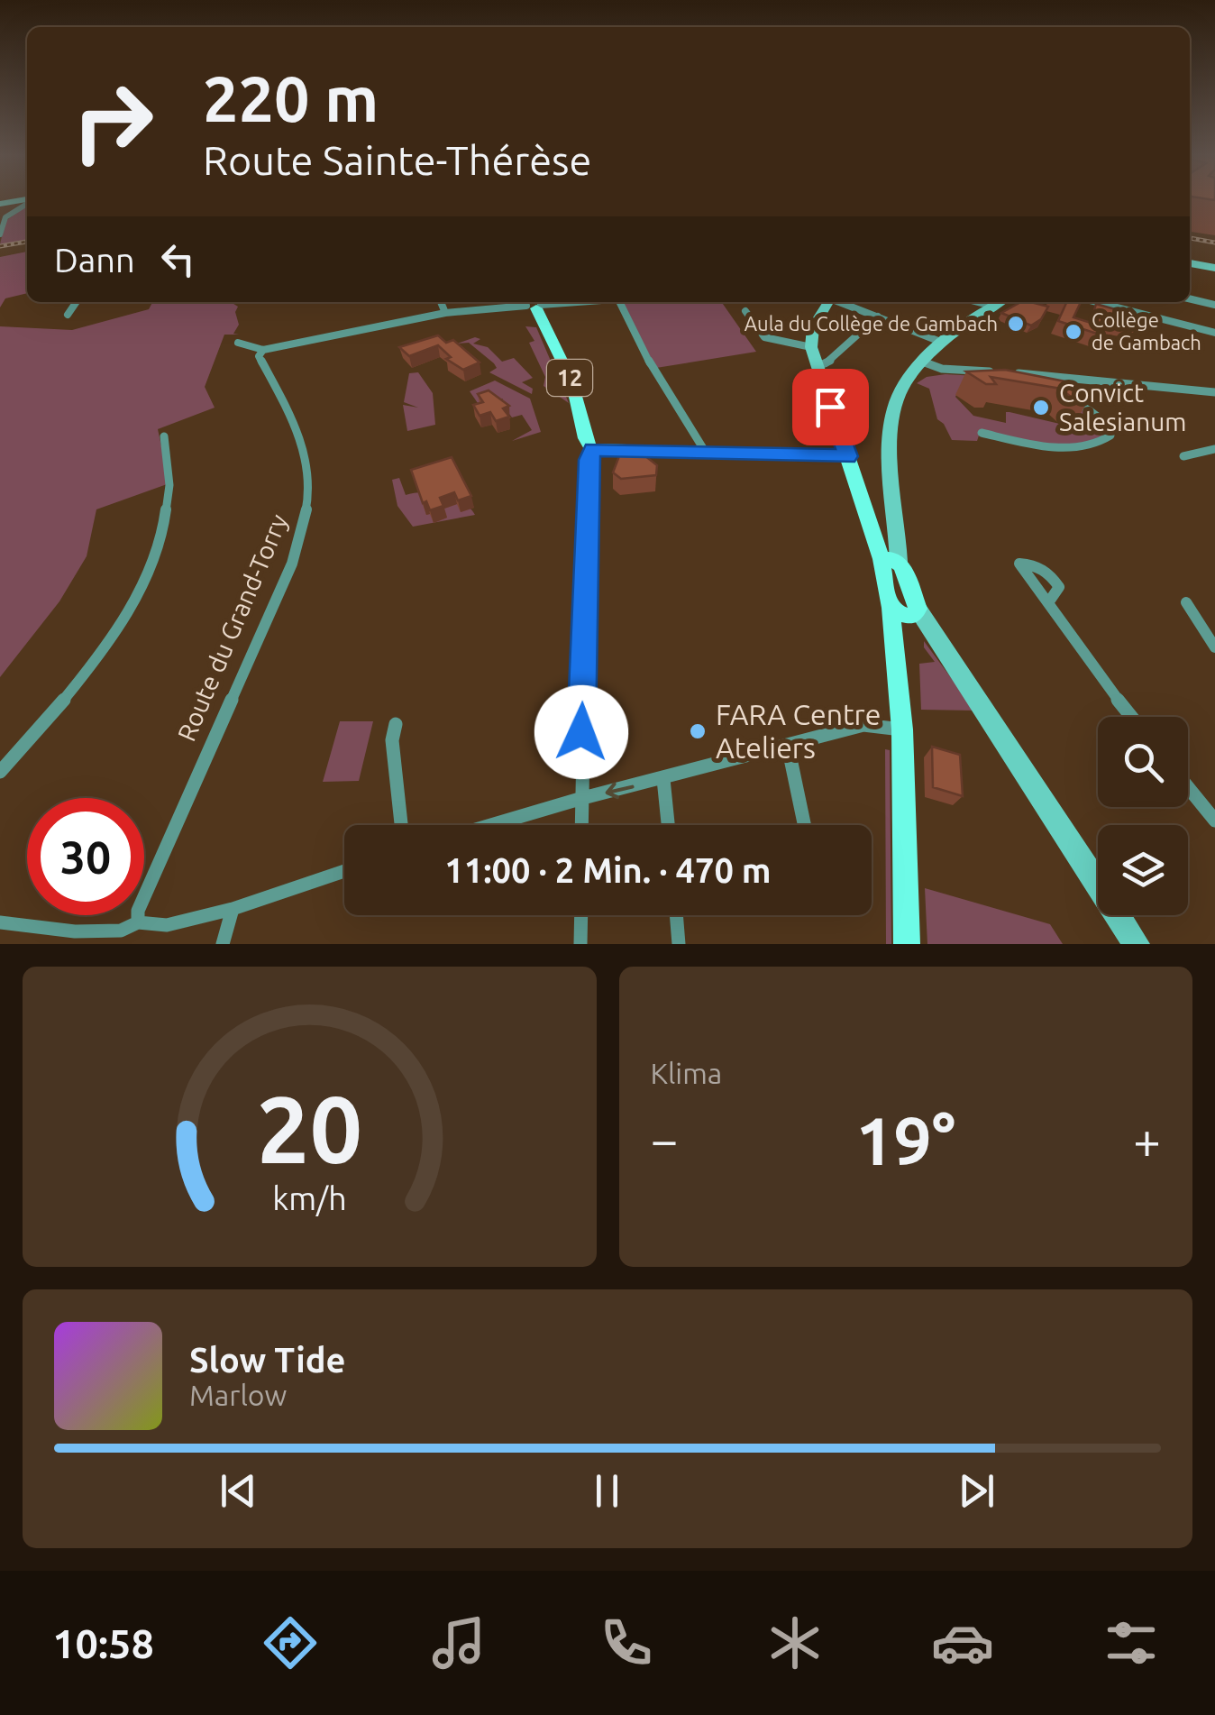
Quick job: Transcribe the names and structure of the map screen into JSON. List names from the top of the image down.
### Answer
{
  "streets": {
    "main road": ["12"],
    "street": ["Route du Grand-Torry"]
  },
  "places": [
    "Aula du Collège de Gambach",
    "Collège de Gambach",
    "Convict Salesianum",
    "FARA Centre Ateliers"
  ],
  "page": {
    "turn": ["220 m", "Route Sainte-Thérèse"],
    "then": "Dann",
    "limit": "30",
    "trip": "11:00 · 2 Min. · 470 m",
    "tile": "Klima",
    "heat": ["−", "19°", "+"],
    "song": ["Slow Tide", "Marlow"],
    "tabs": "10:58",
    "gauge": ["20", "km/h"]
  }
}
